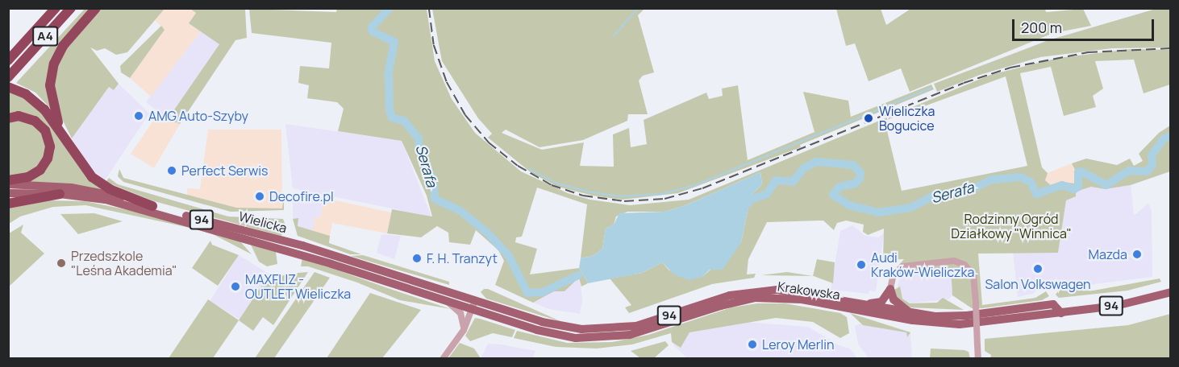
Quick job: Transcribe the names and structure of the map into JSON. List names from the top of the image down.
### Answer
{
  "streets": {
    "highway": ["A4", "94"],
    "main road": ["Wielicka", "Krakowska"]
  },
  "crossings": [
    ["94", "Wielicka"],
    ["Wielicka", "Krakowska"]
  ],
  "water": ["Serafa"],
  "parks": ["Rodzinny Ogród Działkowy \"Winnica\""],
  "places": [
    "AMG Auto-Szyby",
    "Wieliczka Bogucice",
    "Perfect Serwis",
    "Decofire.pl",
    "Mazda",
    "F. H. Tranzyt",
    "Przedszkole \"Leśna Akademia\"",
    "Audi Kraków-Wieliczka",
    "Salon Volkswagen",
    "MAXFLIZ - OUTLET Wieliczka",
    "Leroy Merlin"
  ],
  "scale_bar": "200 m"
}
